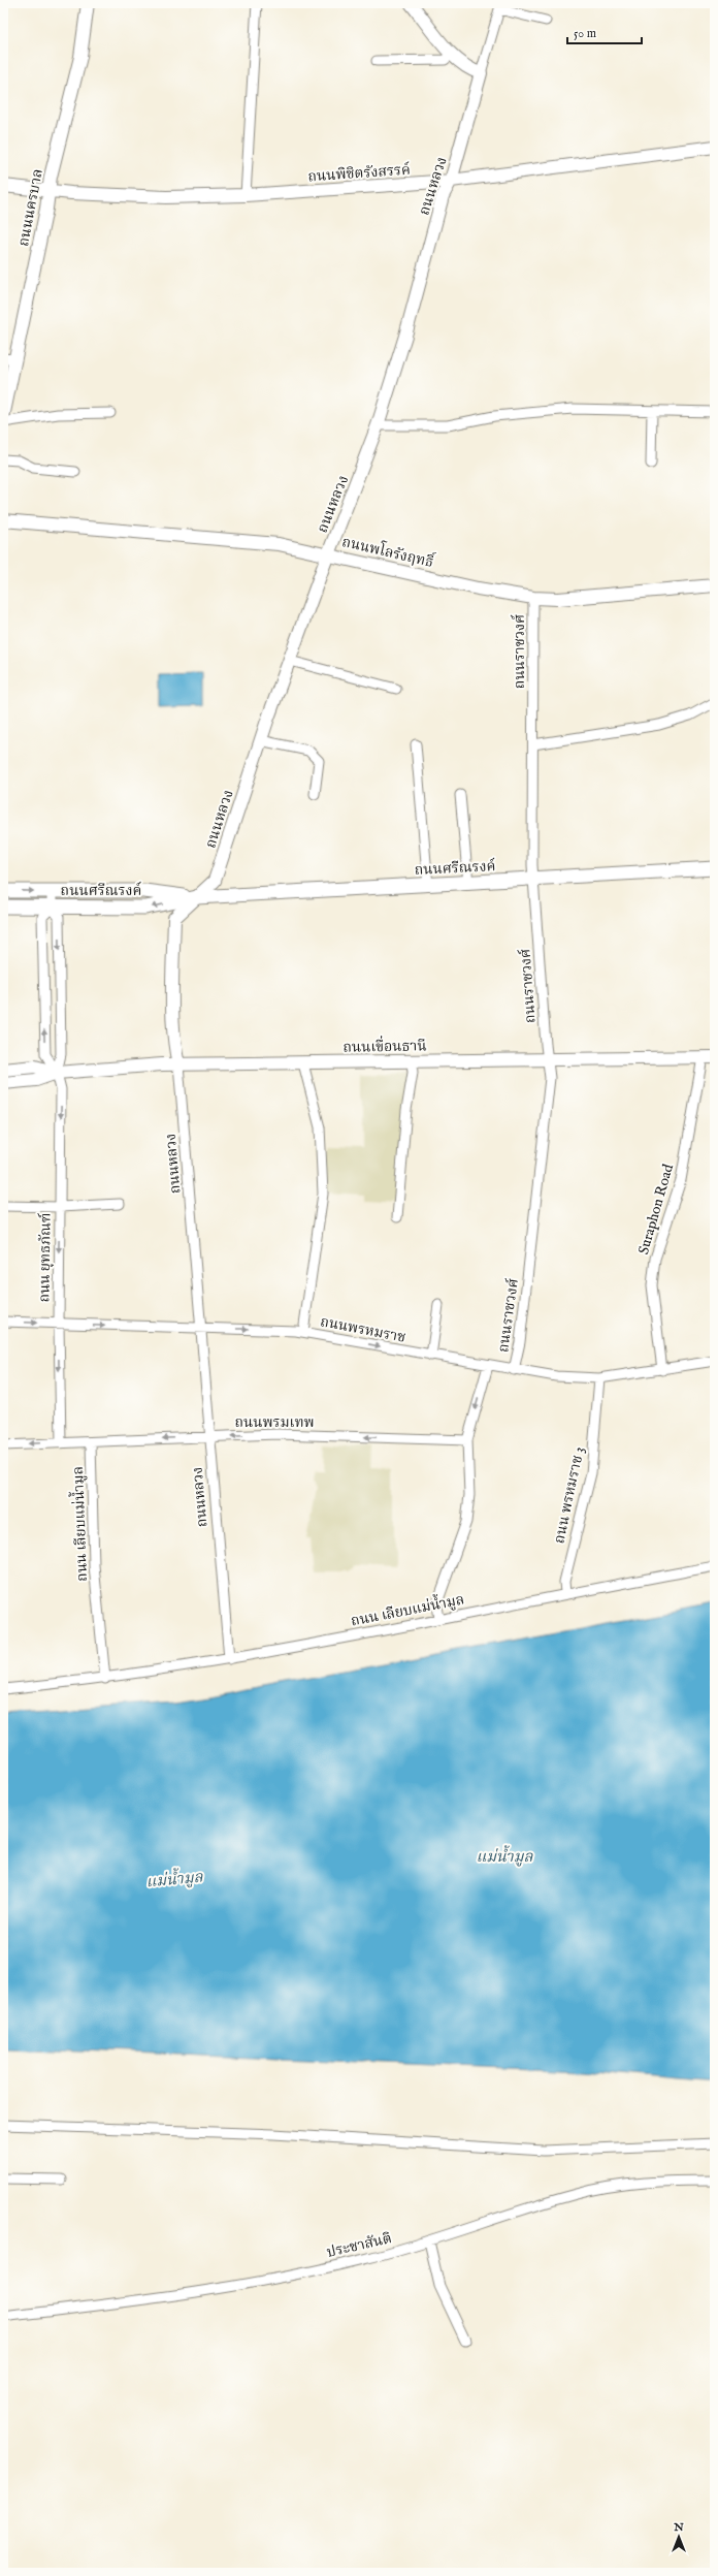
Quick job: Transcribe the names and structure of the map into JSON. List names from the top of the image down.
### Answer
{
  "streets": {
    "main road": ["ถนนศรีณรงค์"],
    "street": [
      "ถนนพิชิตรังสรรค์",
      "ถนนหลวง",
      "ถนนนครบาล",
      "ถนนพโลรังฤทธิ์",
      "ถนนราชวงศ์",
      "ถนนเขื่อนธานี",
      "Suraphon Road",
      "ถนน ยุทธภัณฑ์",
      "ถนนพรหมราช",
      "ถนนพรมเทพ",
      "ถนน พรหมราช 3",
      "ถนน เลียบแม่น้ำมูล",
      "ประชาสันติ"
    ]
  },
  "crossings": [
    ["ถนนพิชิตรังสรรค์", "ถนนหลวง"],
    ["ถนนพิชิตรังสรรค์", "ถนนนครบาล"],
    ["ถนนหลวง", "ถนนพโลรังฤทธิ์"],
    ["ถนนหลวง", "ถนนศรีณรงค์"],
    ["ถนนหลวง", "ถนนเขื่อนธานี"],
    ["ถนนหลวง", "ถนนพรหมราช"],
    ["ถนนหลวง", "ถนนพรมเทพ"],
    ["ถนนหลวง", "ถนน เลียบแม่น้ำมูล"],
    ["ถนนพโลรังฤทธิ์", "ถนนราชวงศ์"],
    ["ถนนราชวงศ์", "ถนนศรีณรงค์"],
    ["ถนนราชวงศ์", "ถนนเขื่อนธานี"],
    ["ถนนราชวงศ์", "ถนนพรหมราช"],
    ["ถนนเขื่อนธานี", "Suraphon Road"],
    ["ถนนเขื่อนธานี", "ถนน ยุทธภัณฑ์"],
    ["Suraphon Road", "ถนนพรหมราช"],
    ["ถนน ยุทธภัณฑ์", "ถนนพรหมราช"],
    ["ถนน ยุทธภัณฑ์", "ถนนพรมเทพ"],
    ["ถนนพรหมราช", "ถนน พรหมราช 3"],
    ["ถนนพรมเทพ", "ถนน เลียบแม่น้ำมูล"],
    ["ถนน พรหมราช 3", "ถนน เลียบแม่น้ำมูล"]
  ],
  "one_way": ["ถนน ยุทธภัณฑ์", "ถนนพรหมราช", "ถนนพรมเทพ"],
  "water": ["แม่น้ำมูล"],
  "scale_bar": "50 m",
  "north": "top"
}
